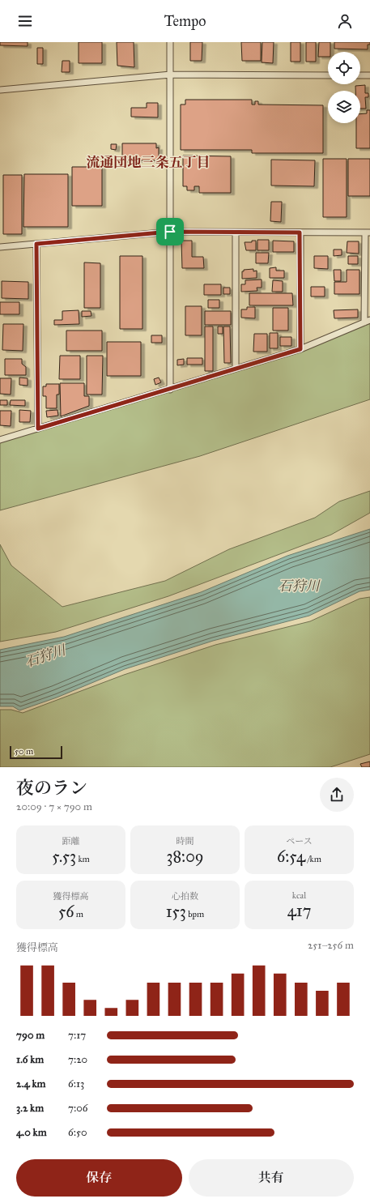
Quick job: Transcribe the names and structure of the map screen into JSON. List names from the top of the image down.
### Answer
{
  "districts": ["流通団地三条五丁目"],
  "water": ["石狩川"],
  "scale_bar": "50 m",
  "page": {
    "header": "Tempo",
    "scale": "50 m",
    "heading": ["夜のラン", "20:09 · 7 × 790 m"],
    "stats": [
      ["距離", "5.53 km"],
      ["時間", "38:09"],
      ["ペース", "6:54 /km"],
      ["獲得標高", "56 m"],
      ["心拍数", "153 bpm"],
      ["kcal", "417"]
    ],
    "chart": ["獲得標高", "251–256 m"],
    "list": [
      {
        "name": "790 m",
        "note": "7:17"
      },
      {
        "name": "1.6 km",
        "note": "7:20"
      },
      {
        "name": "2.4 km",
        "note": "6:13"
      },
      {
        "name": "3.2 km",
        "note": "7:06"
      },
      {
        "name": "4.0 km",
        "note": "6:50"
      }
    ],
    "buttons": ["保存", "共有"]
  }
}
